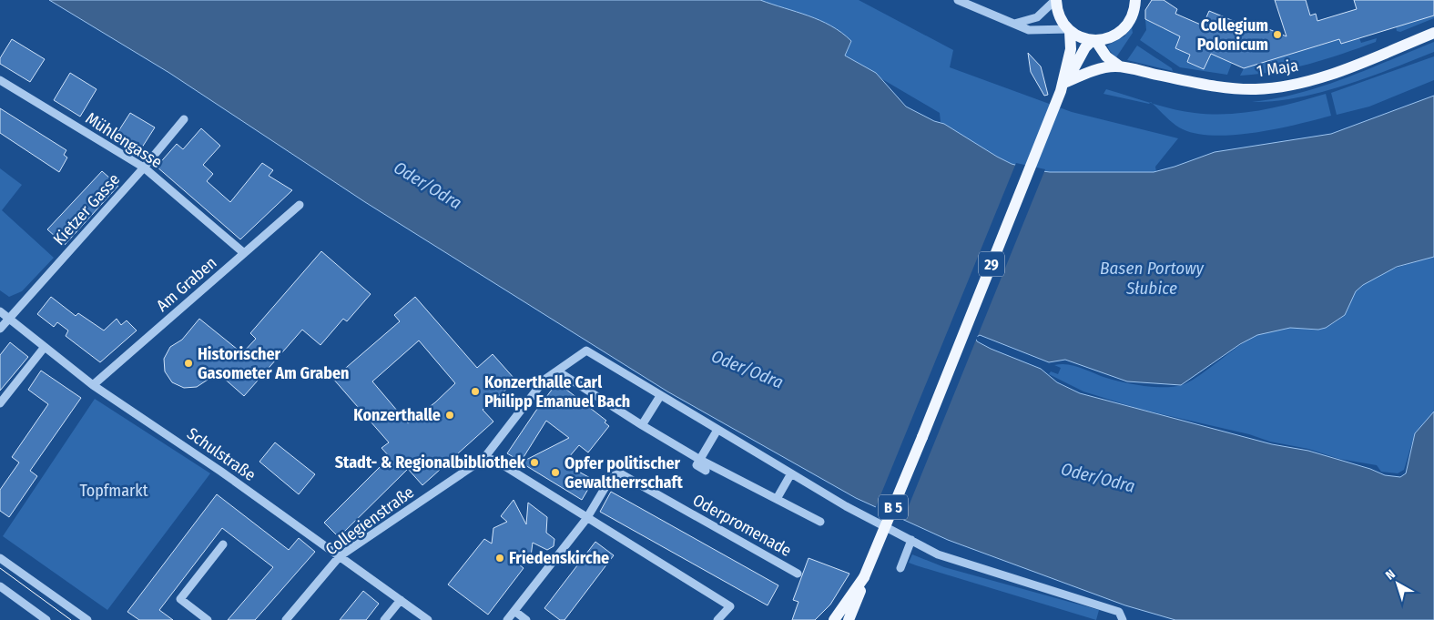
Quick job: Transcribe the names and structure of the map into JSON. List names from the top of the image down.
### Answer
{
  "streets": {
    "main road": ["1 Maja", "29", "B 5"],
    "street": [
      "Mühlengasse",
      "Kietzer Gasse",
      "Am Graben",
      "Schulstraße",
      "Collegienstraße",
      "Oderpromenade"
    ]
  },
  "crossings": [
    ["1 Maja", "29"],
    ["Mühlengasse", "Kietzer Gasse"],
    ["Mühlengasse", "Am Graben"],
    ["Kietzer Gasse", "Schulstraße"],
    ["29", "B 5"],
    ["Am Graben", "Schulstraße"],
    ["Schulstraße", "Collegienstraße"],
    ["Collegienstraße", "Oderpromenade"]
  ],
  "water": ["Oder/Odra", "Basen Portowy Słubice"],
  "parks": ["Topfmarkt"],
  "places": [
    "Collegium Polonicum",
    "Historischer Gasometer Am Graben",
    "Konzerthalle Carl Philipp Emanuel Bach",
    "Konzerthalle",
    "Stadt- & Regionalbibliothek",
    "Opfer politischer Gewaltherrschaft",
    "Friedenskirche"
  ],
  "north": "top left"
}
